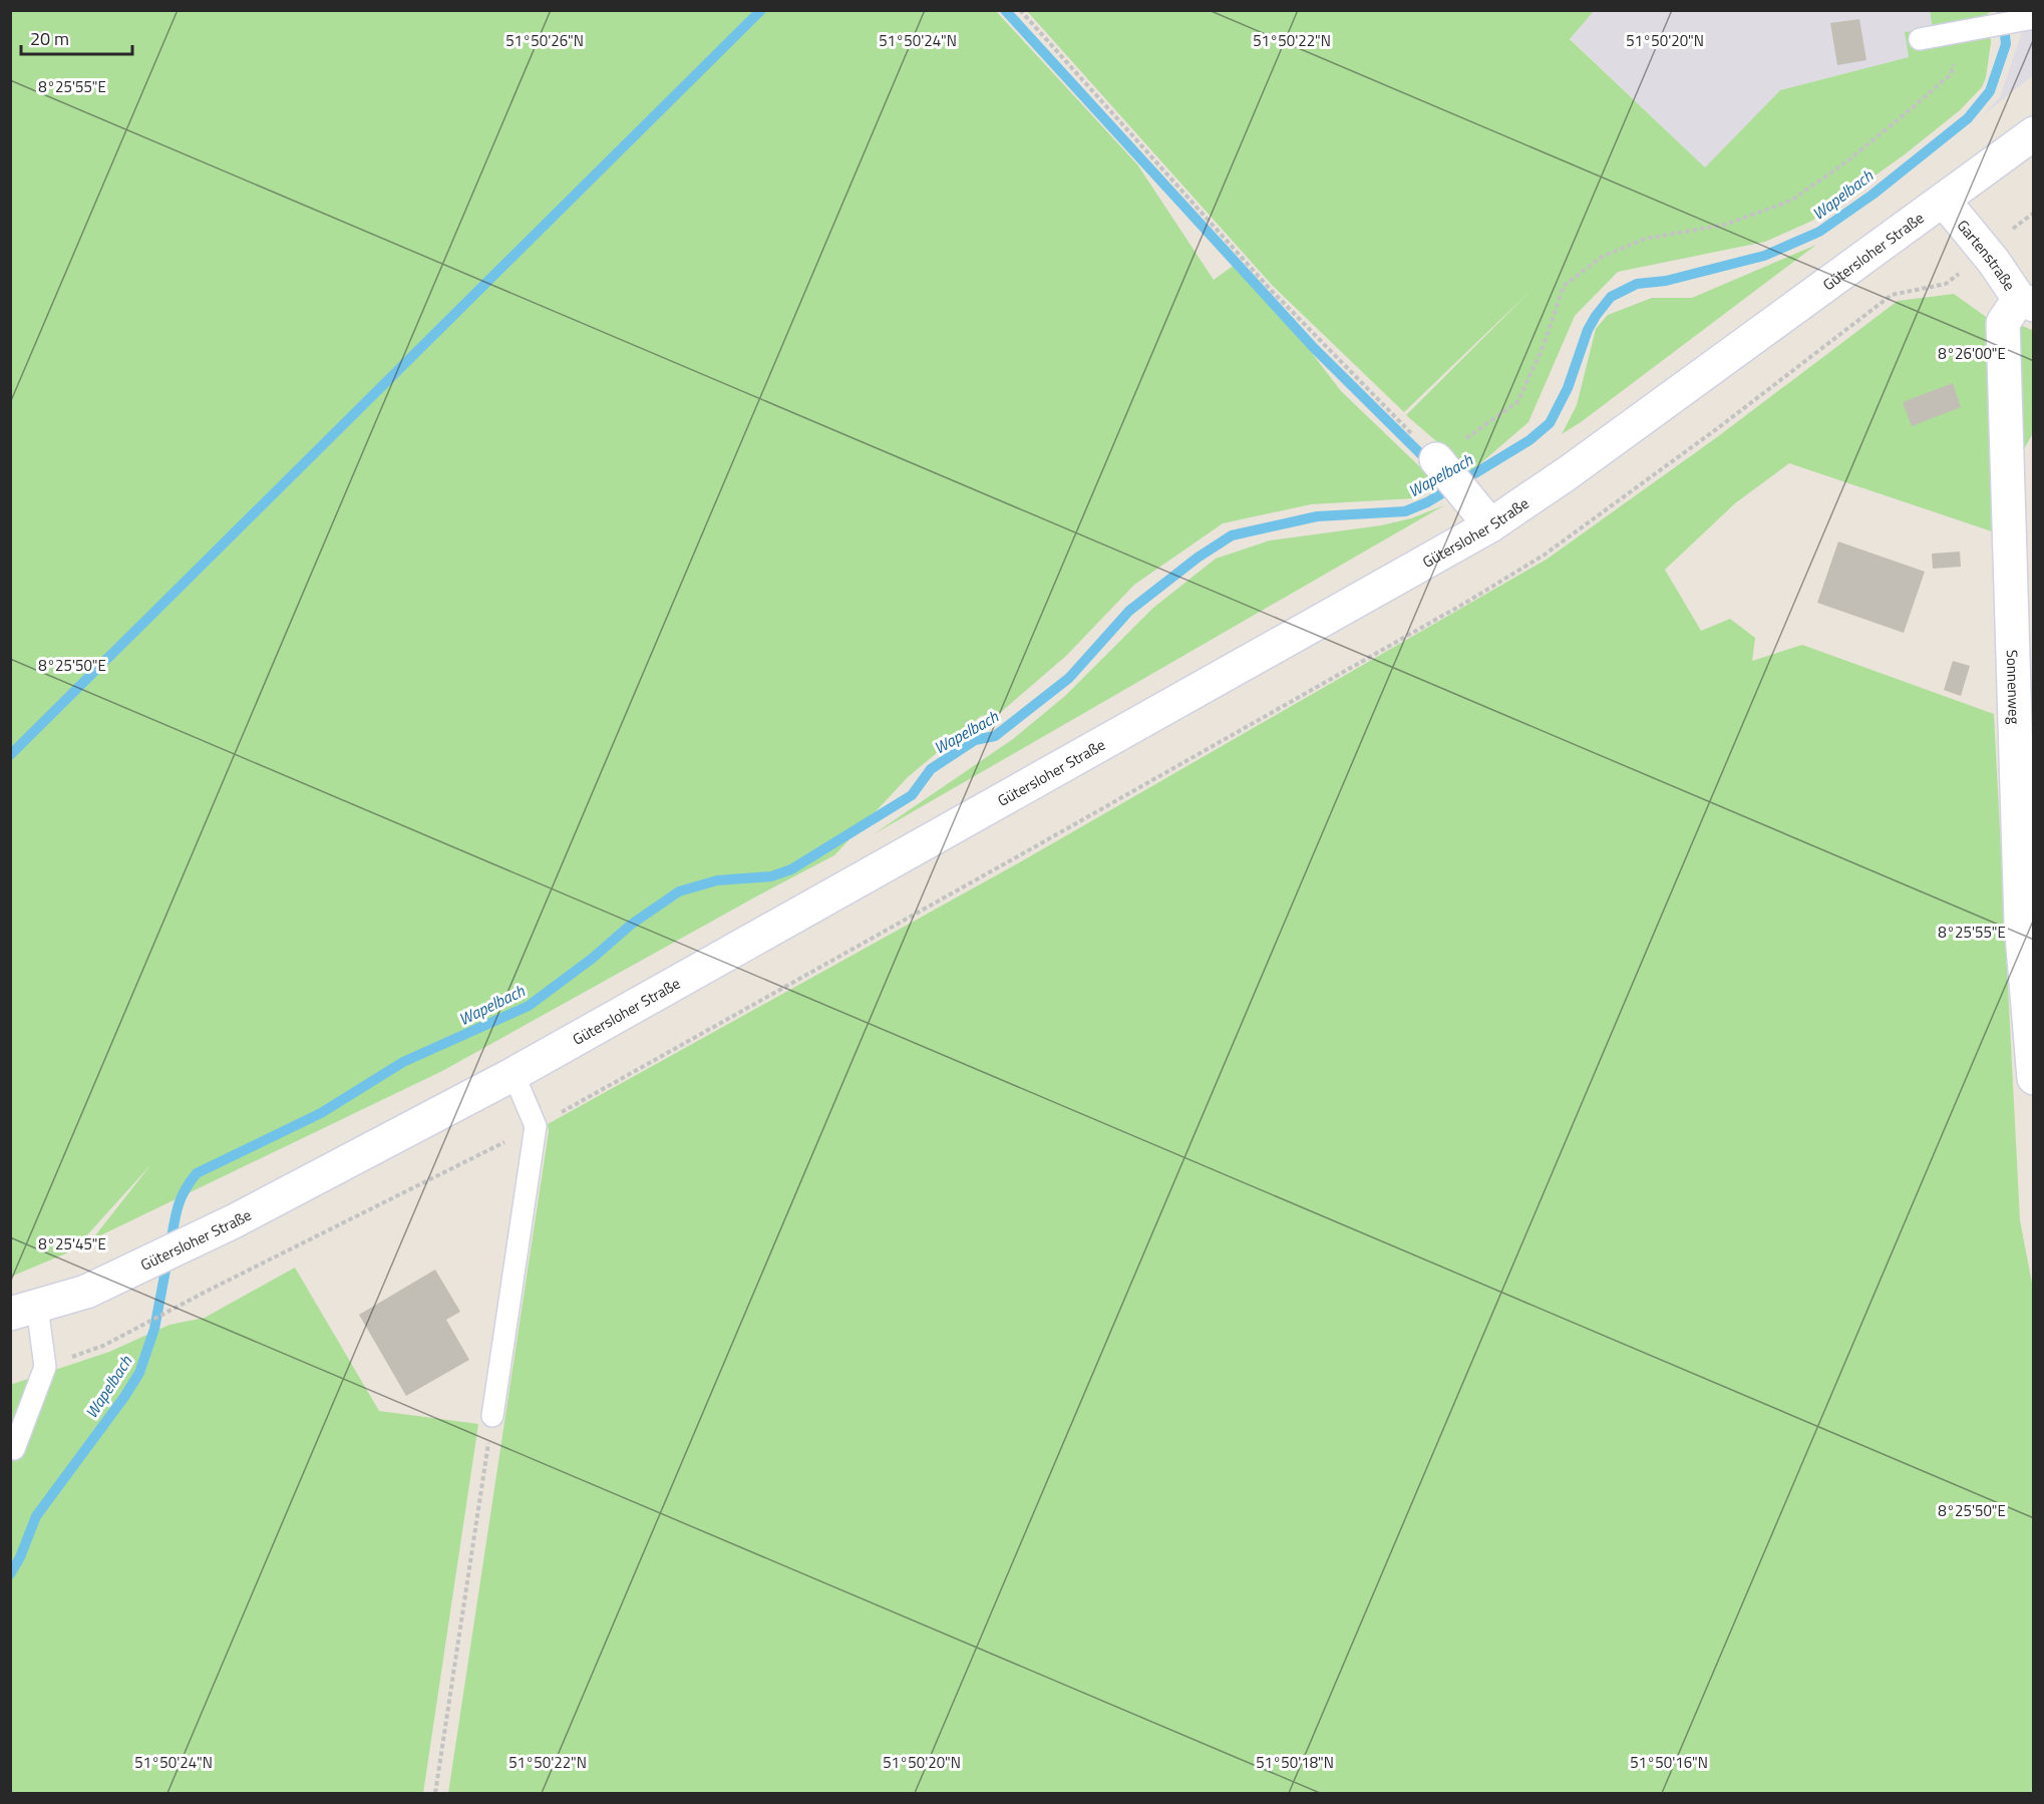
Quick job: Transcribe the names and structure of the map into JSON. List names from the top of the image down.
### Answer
{
  "streets": {
    "main road": ["Gütersloher Straße", "Gartenstraße", "Sonnenweg"]
  },
  "crossings": [
    ["Gütersloher Straße", "Gartenstraße"],
    ["Gartenstraße", "Sonnenweg"]
  ],
  "water": ["Wapelbach"],
  "scale_bar": "20 m",
  "coordinates": [
    "51°50'26\"N",
    "51°50'22\"N",
    "51°50'24\"N",
    "51°50'20\"N",
    "8°25'55\"E",
    "8°26'00\"E",
    "8°25'50\"E",
    "8°25'45\"E",
    "51°50'18\"N",
    "51°50'16\"N"
  ]
}
